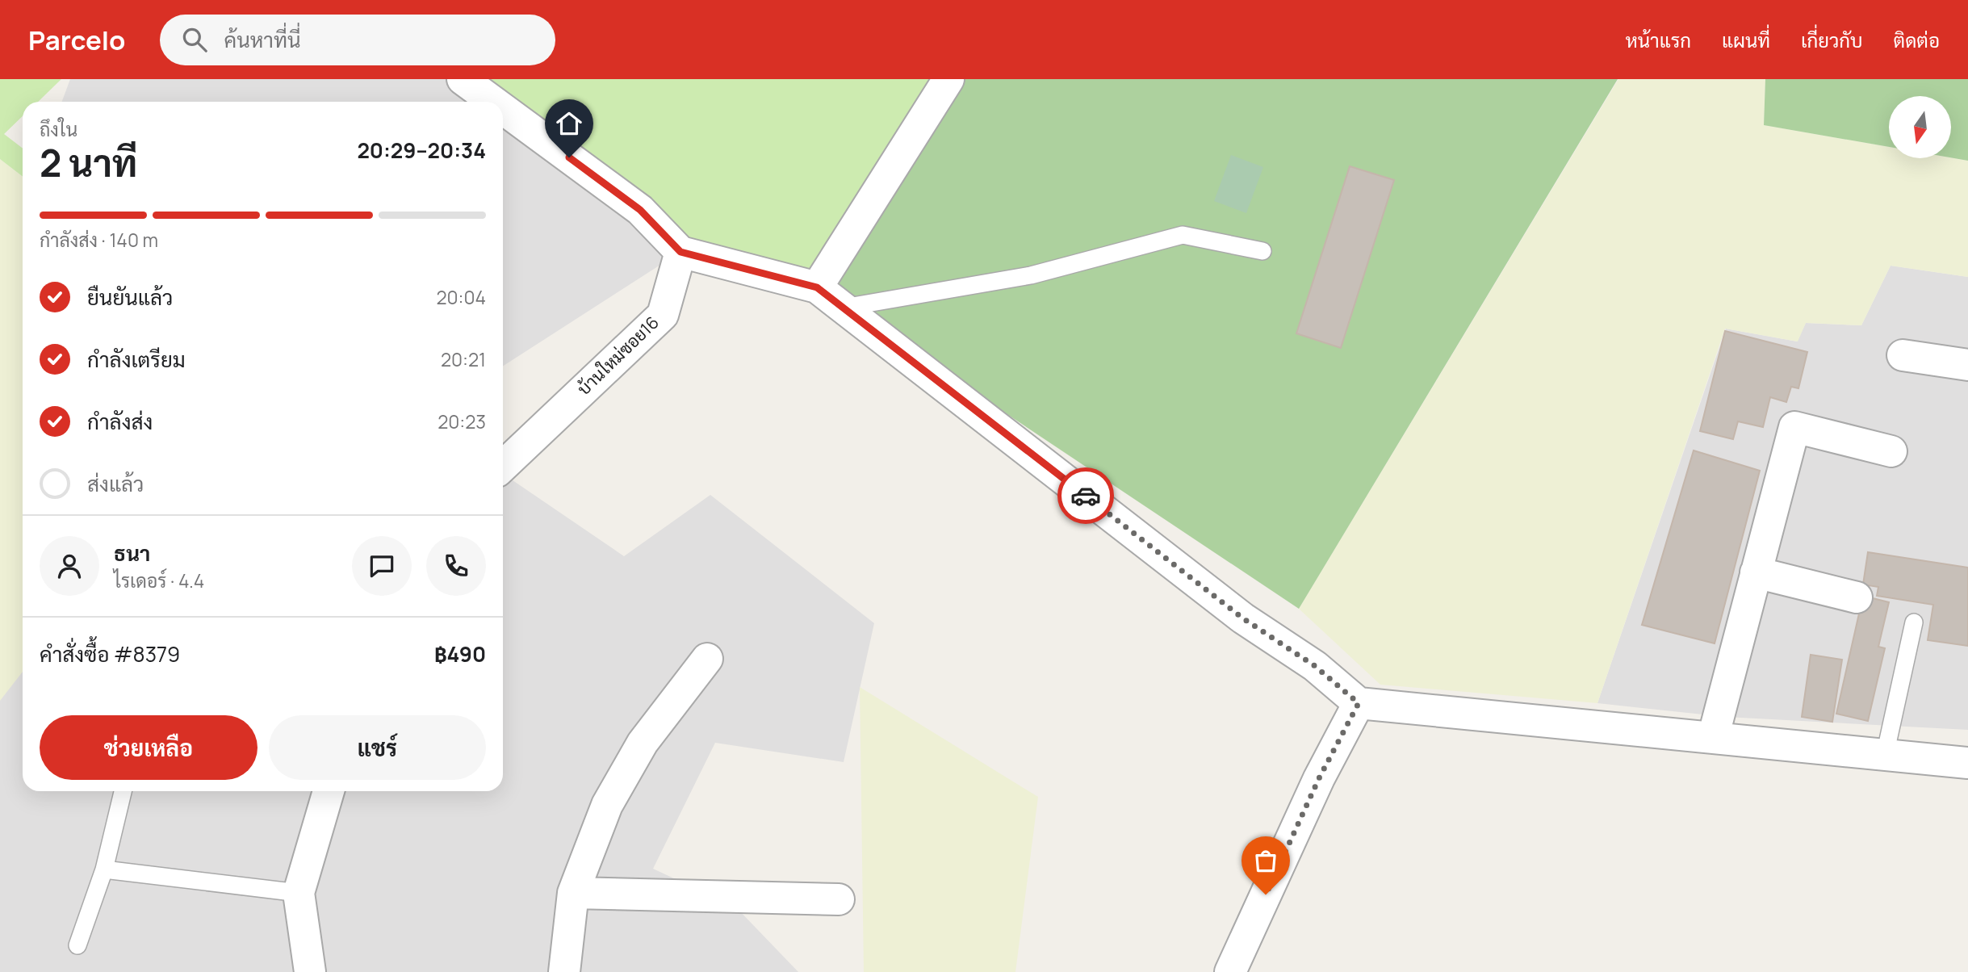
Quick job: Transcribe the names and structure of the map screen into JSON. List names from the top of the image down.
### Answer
{
  "streets": {
    "street": ["บ้านใหม่ซอย16"]
  },
  "north": "bottom",
  "page": {
    "header": "Parcelo",
    "search": "ค้นหาที่นี่",
    "nav": [
      "หน้าแรก",
      "แผนที่",
      "เกี่ยวกับ",
      "ติดต่อ"
    ],
    "heading": ["2 นาที", "ถึงใน", "20:29–20:34"],
    "panel": [
      "ธนา",
      "ไรเดอร์ · 4.4",
      "คำสั่งซื้อ #8379",
      "฿490"
    ],
    "bar": "กำลังส่ง · 140 m",
    "list": [
      ["ยืนยันแล้ว", "20:04"],
      ["กำลังเตรียม", "20:21"],
      ["กำลังส่ง", "20:23"],
      "ส่งแล้ว"
    ],
    "buttons": ["ช่วยเหลือ", "แชร์"]
  }
}
